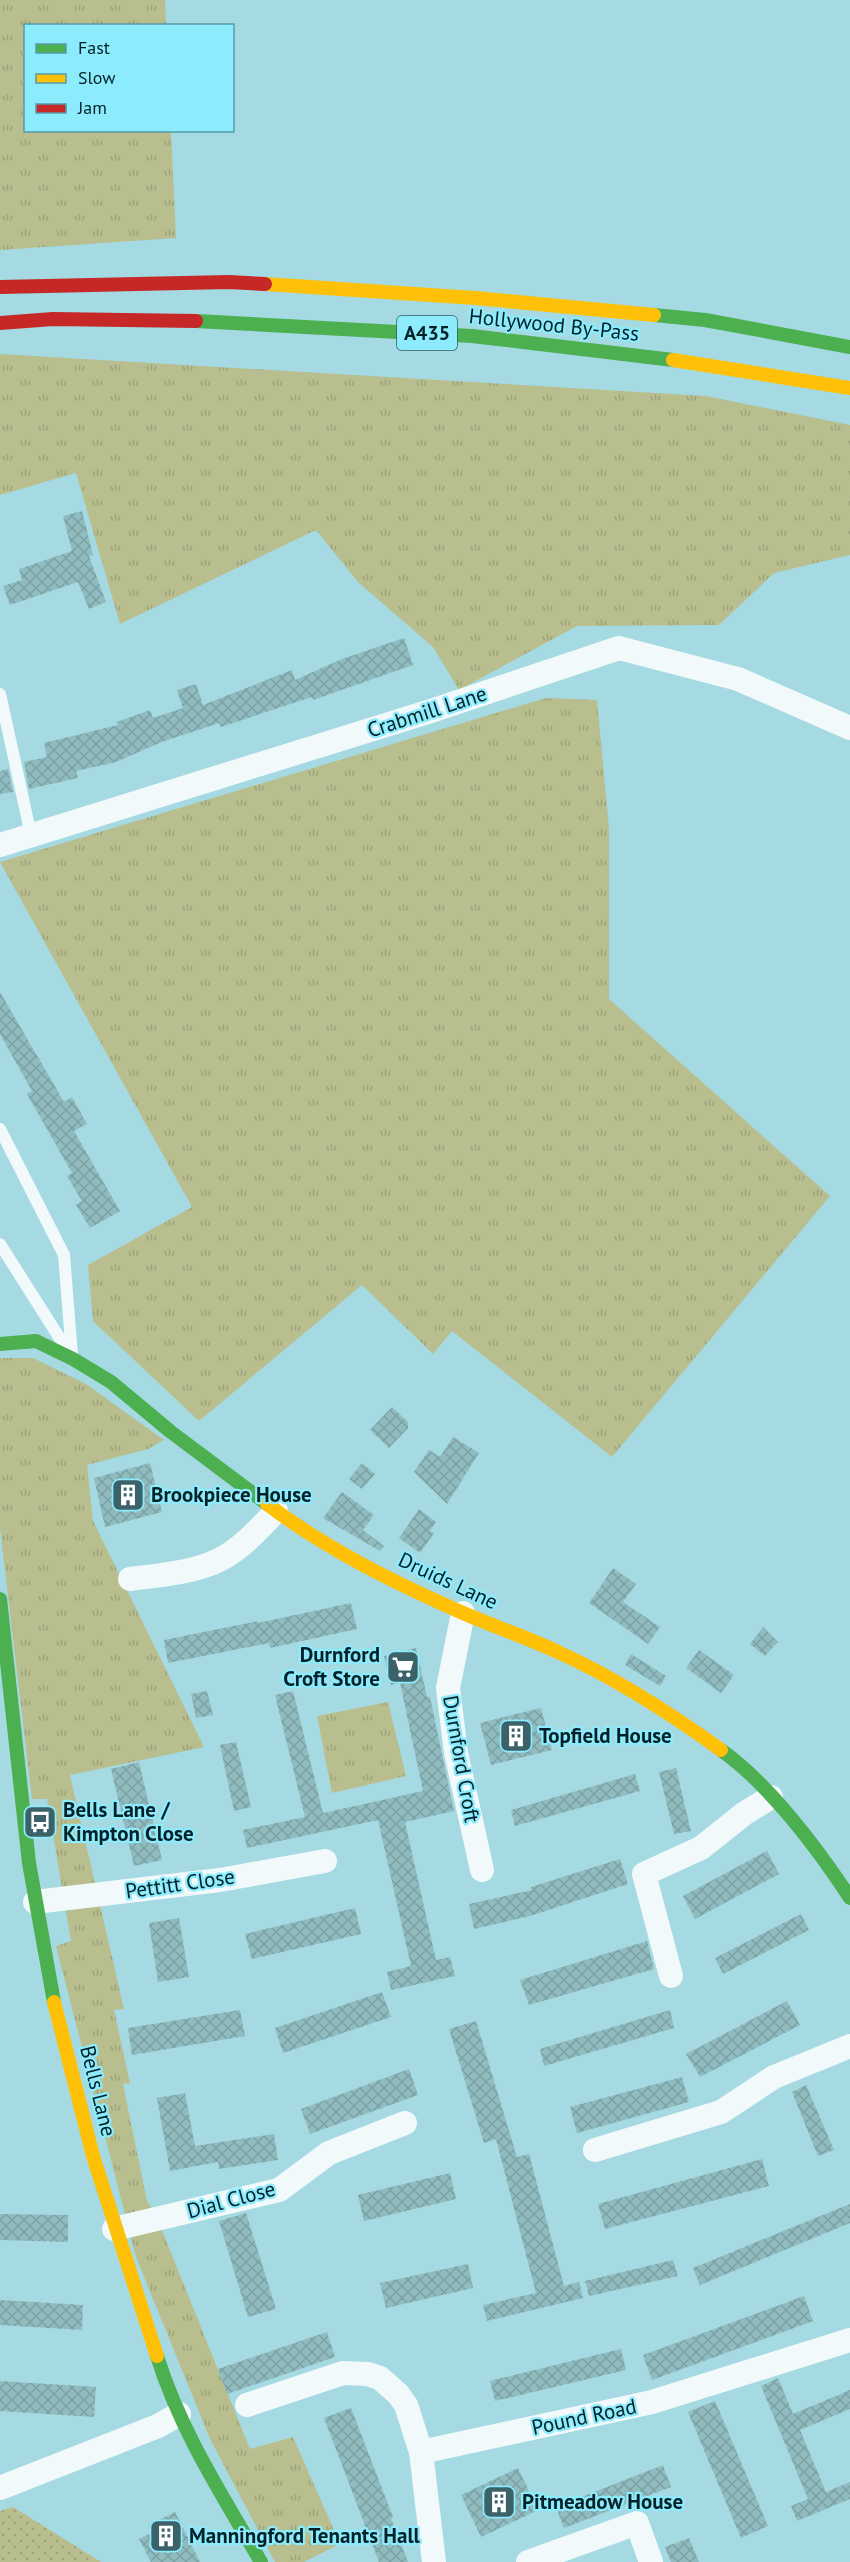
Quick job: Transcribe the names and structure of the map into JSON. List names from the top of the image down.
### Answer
{
  "streets": {
    "main road": [
      "Hollywood By-Pass",
      "A435",
      "Druids Lane",
      "Bells Lane"
    ],
    "street": [
      "Crabmill Lane",
      "Durnford Croft",
      "Pettitt Close",
      "Dial Close",
      "Pound Road"
    ]
  },
  "crossings": [
    ["Druids Lane", "Durnford Croft"],
    ["Pettitt Close", "Bells Lane"],
    ["Bells Lane", "Dial Close"]
  ],
  "places": {
    "building": [
      "Brookpiece House",
      "Topfield House",
      "Pitmeadow House",
      "Manningford Tenants Hall"
    ],
    "supermarket": ["Durnford Croft Store"],
    "bus stop": ["Bells Lane / Kimpton Close"]
  },
  "legend": ["Fast", "Slow", "Jam"]
}
